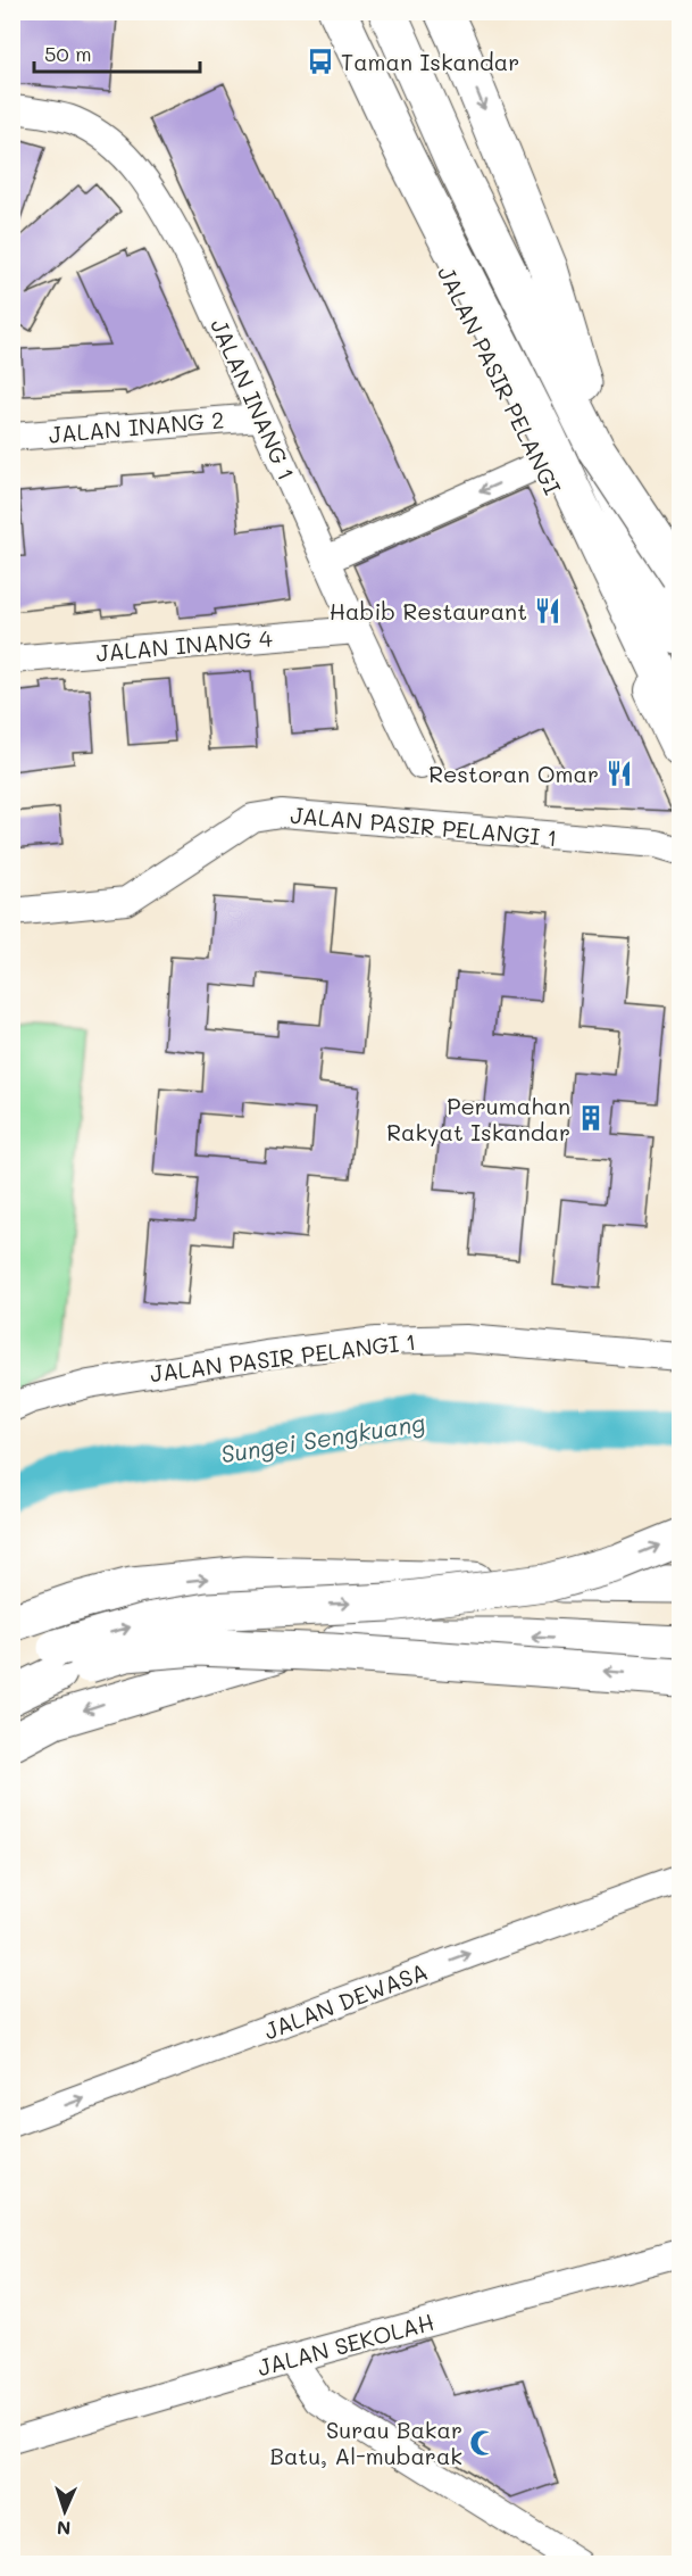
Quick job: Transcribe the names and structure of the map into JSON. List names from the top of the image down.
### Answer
{
  "streets": {
    "main road": ["JALAN PASIR PELANGI"],
    "street": [
      "JALAN INANG 1",
      "JALAN INANG 2",
      "JALAN INANG 4",
      "JALAN PASIR PELANGI 1",
      "JALAN DEWASA",
      "JALAN SEKOLAH"
    ]
  },
  "crossings": [
    ["JALAN INANG 1", "JALAN INANG 2"],
    ["JALAN INANG 1", "JALAN INANG 4"]
  ],
  "one_way": ["JALAN DEWASA"],
  "water": ["Sungei Sengkuang"],
  "places": {
    "bus stop": ["Taman Iskandar"],
    "restaurant": ["Habib Restaurant", "Restoran Omar"],
    "building": ["Perumahan Rakyat Iskandar"],
    "mosque": ["Surau Bakar Batu, Al-mubarak"]
  },
  "scale_bar": "50 m",
  "north": "bottom"
}
